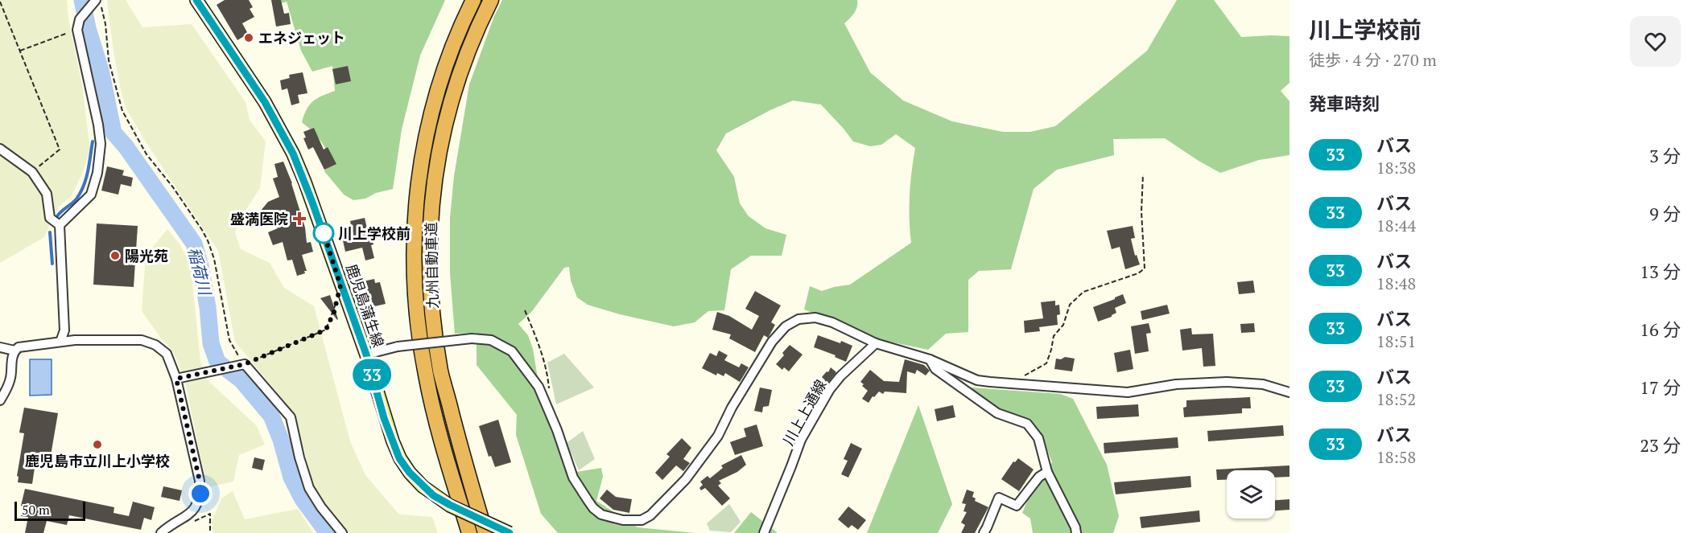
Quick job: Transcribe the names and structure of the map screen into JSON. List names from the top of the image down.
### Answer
{
  "streets": {
    "highway": ["九州自動車道"],
    "main road": ["鹿児島蒲生線"],
    "street": ["川上上通線"]
  },
  "water": ["稲荷川"],
  "places": {
    "other": [
      "エネジェット",
      "川上学校前",
      "陽光苑",
      "鹿児島市立川上小学校"
    ],
    "health": ["盛満医院"]
  },
  "lines": ["bus line 33"],
  "scale_bar": "50 m",
  "page": {
    "on_map": "33",
    "heading": [
      ["川上学校前", "徒歩 · 4 分 · 270 m"],
      "発車時刻"
    ],
    "list": [
      {
        "mark": "33",
        "name": "バス",
        "note": "18:38",
        "value": "3 分"
      },
      {
        "mark": "33",
        "name": "バス",
        "note": "18:44",
        "value": "9 分"
      },
      {
        "mark": "33",
        "name": "バス",
        "note": "18:48",
        "value": "13 分"
      },
      {
        "mark": "33",
        "name": "バス",
        "note": "18:51",
        "value": "16 分"
      },
      {
        "mark": "33",
        "name": "バス",
        "note": "18:52",
        "value": "17 分"
      },
      {
        "mark": "33",
        "name": "バス",
        "note": "18:58",
        "value": "23 分"
      }
    ],
    "scale": "50 m"
  }
}
